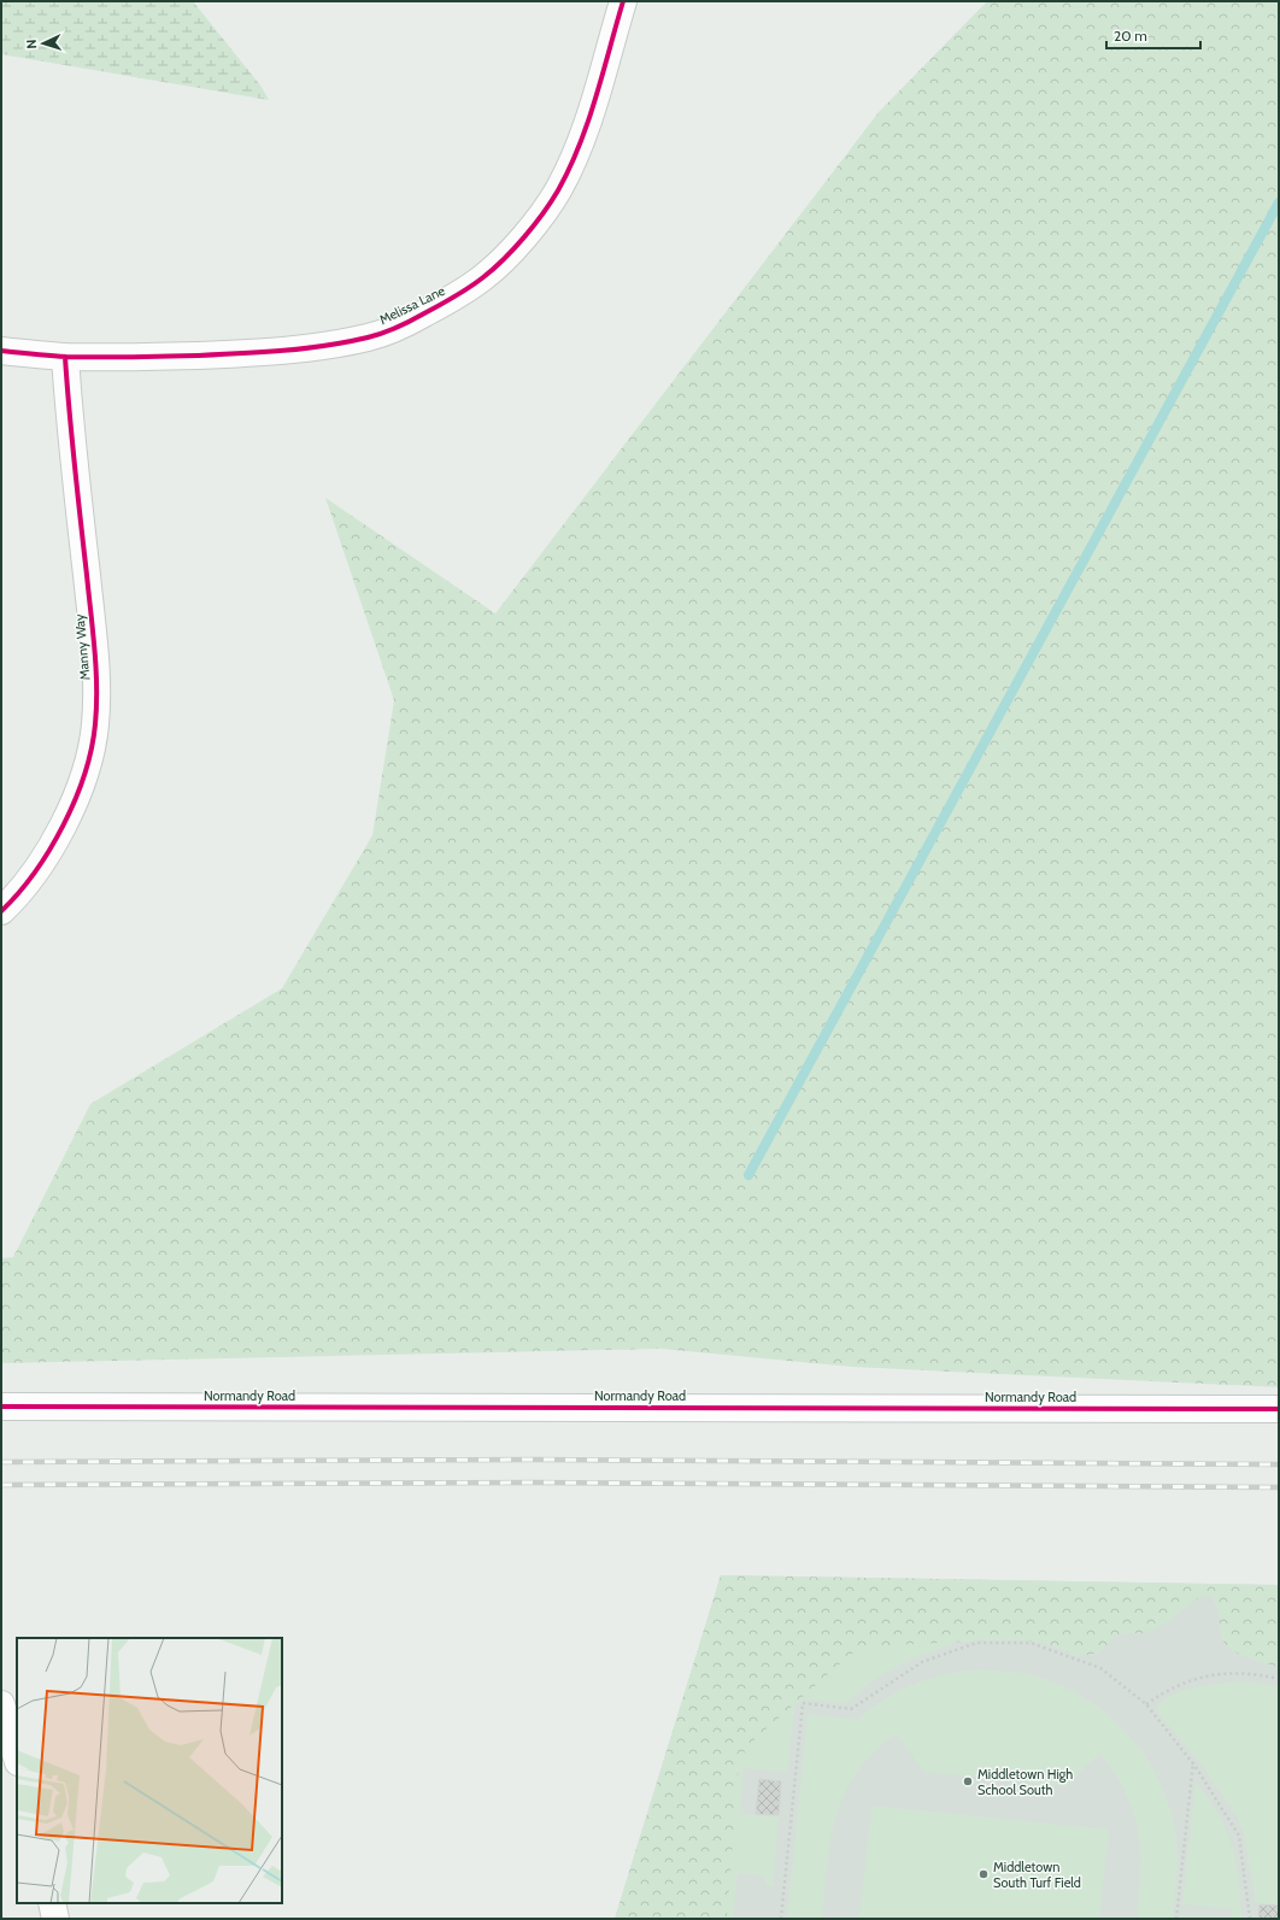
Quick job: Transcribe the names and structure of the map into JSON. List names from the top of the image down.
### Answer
{
  "streets": {
    "street": ["Melissa Lane", "Manny Way", "Normandy Road"]
  },
  "crossings": [
    ["Melissa Lane", "Manny Way"]
  ],
  "places": ["Middletown High School South", "Middletown South Turf Field"],
  "scale_bar": "20 m",
  "north": "left"
}
